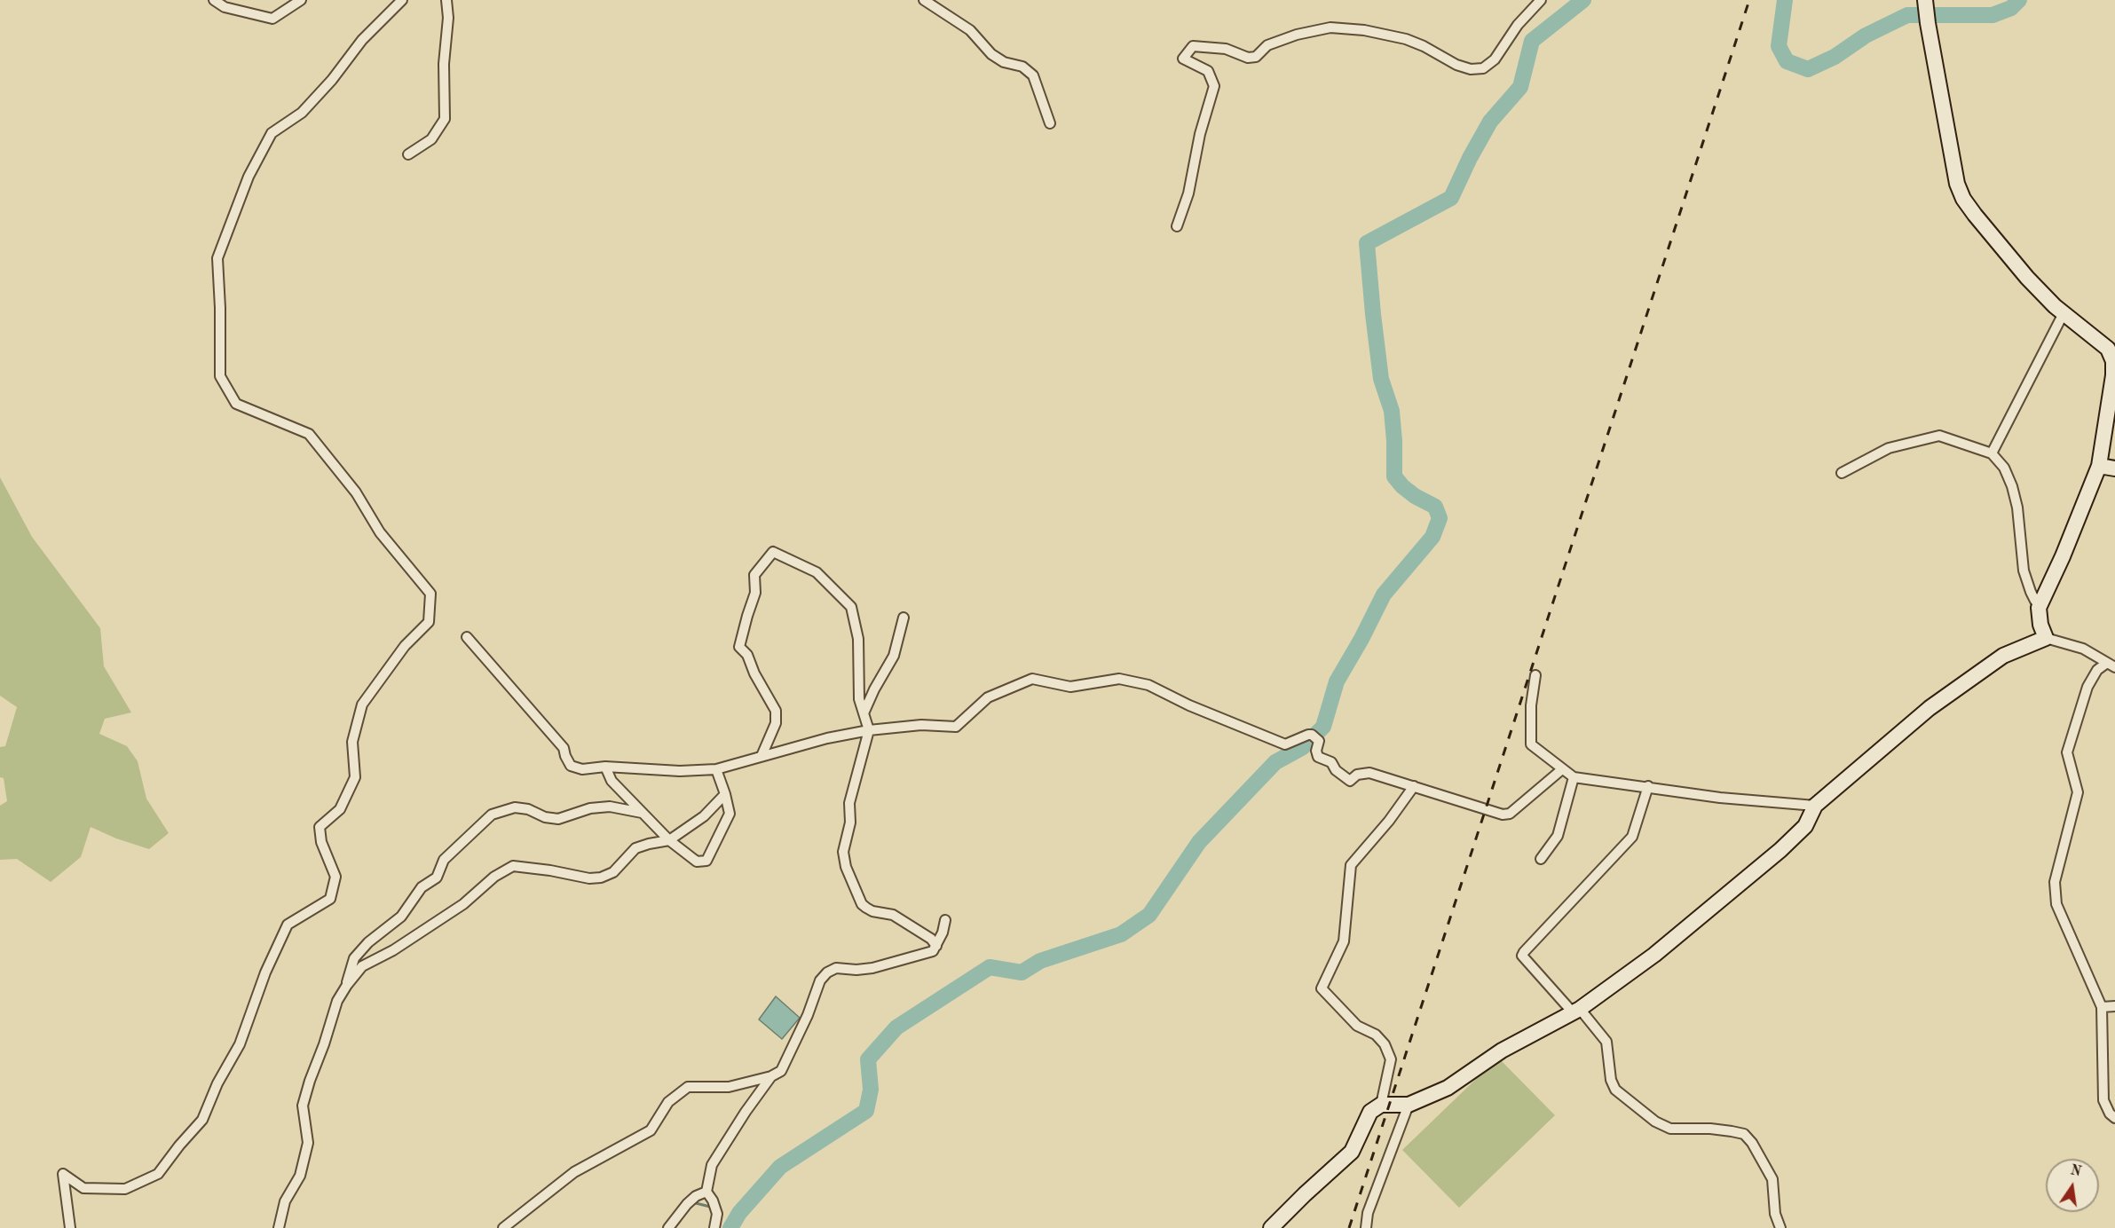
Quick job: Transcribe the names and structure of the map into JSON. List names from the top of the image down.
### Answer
{
  "north": "top"
}
